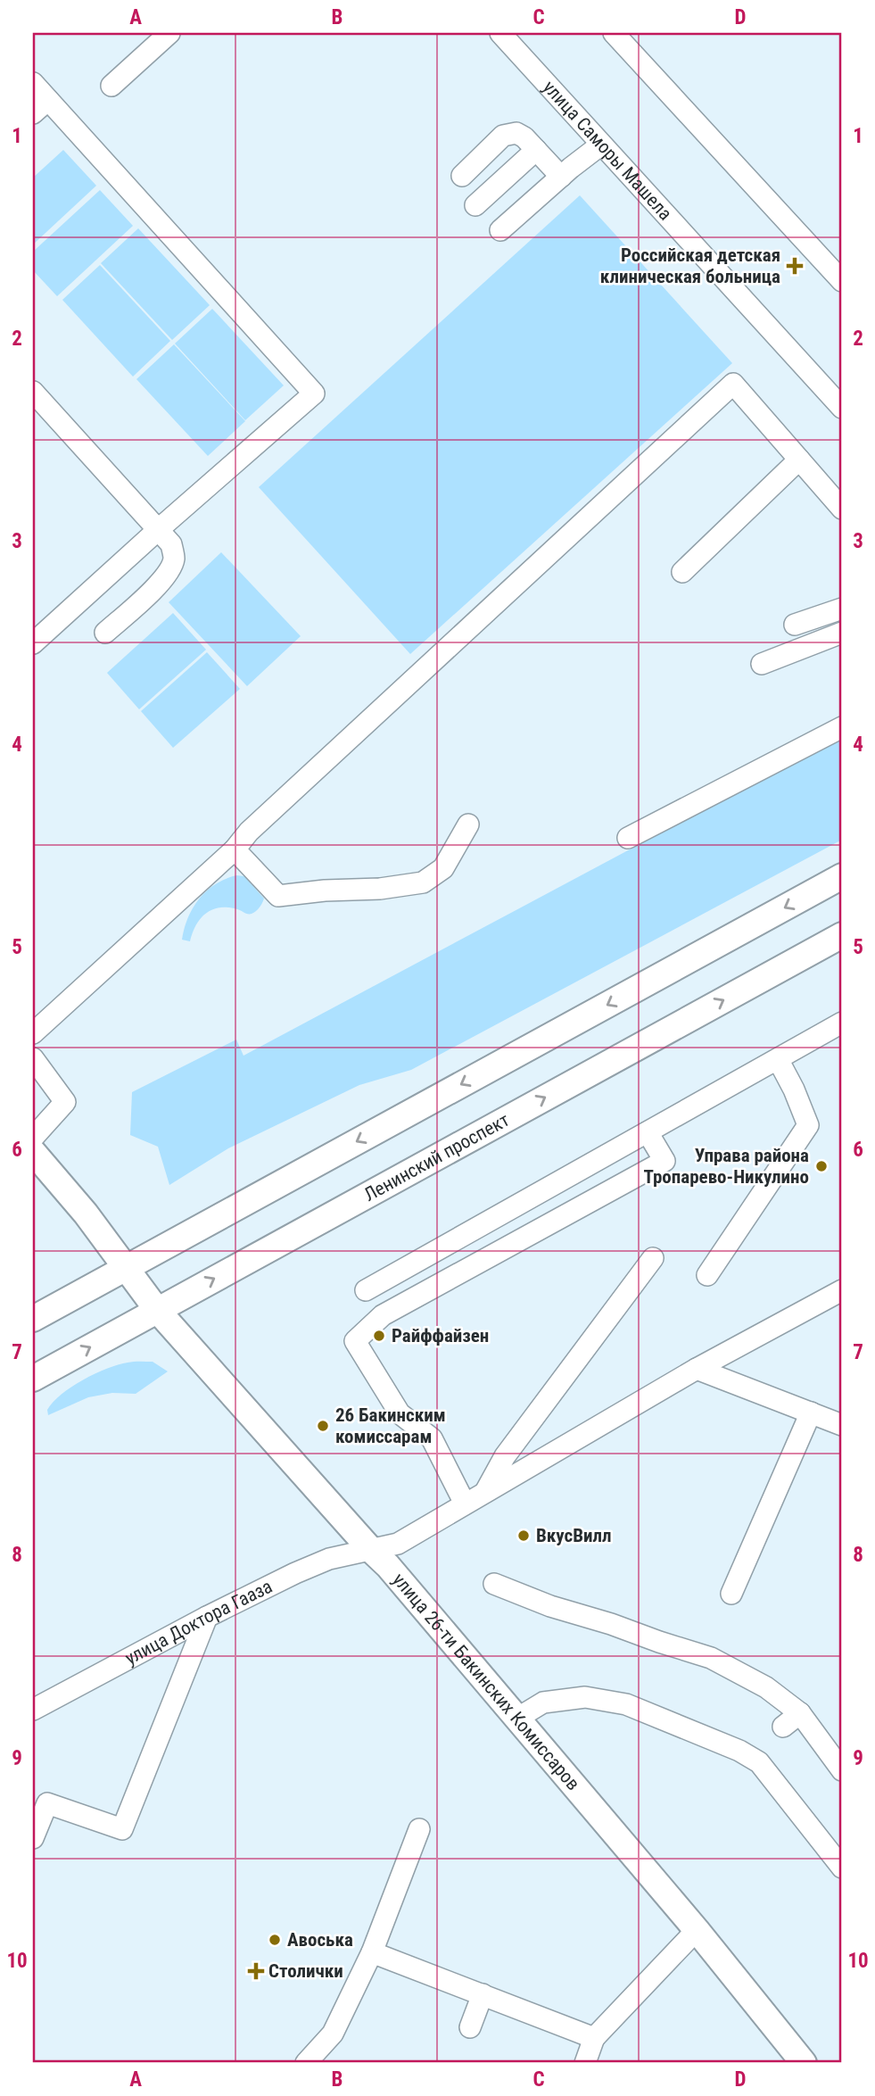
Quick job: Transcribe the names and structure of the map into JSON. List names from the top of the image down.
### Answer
{
  "streets": {
    "main road": ["Ленинский проспект", "улица 26-ти Бакинских Комиссаров"],
    "street": ["улица Саморы Машела", "улица Доктора Гааза"]
  },
  "crossings": [
    ["Ленинский проспект", "улица 26-ти Бакинских Комиссаров"],
    ["улица Доктора Гааза", "улица 26-ти Бакинских Комиссаров"]
  ],
  "places": {
    "health": ["Российская детская клиническая больница", "Столички"],
    "other": [
      "Управа района Тропарево-Никулино",
      "Райффайзен",
      "26 Бакинским комиссарам",
      "ВкусВилл",
      "Авоська"
    ]
  },
  "grid": {
    "columns": [
      "A",
      "B",
      "C",
      "D"
    ],
    "rows": [
      "1",
      "2",
      "3",
      "4",
      "5",
      "6",
      "7",
      "8",
      "9",
      "10"
    ]
  }
}
